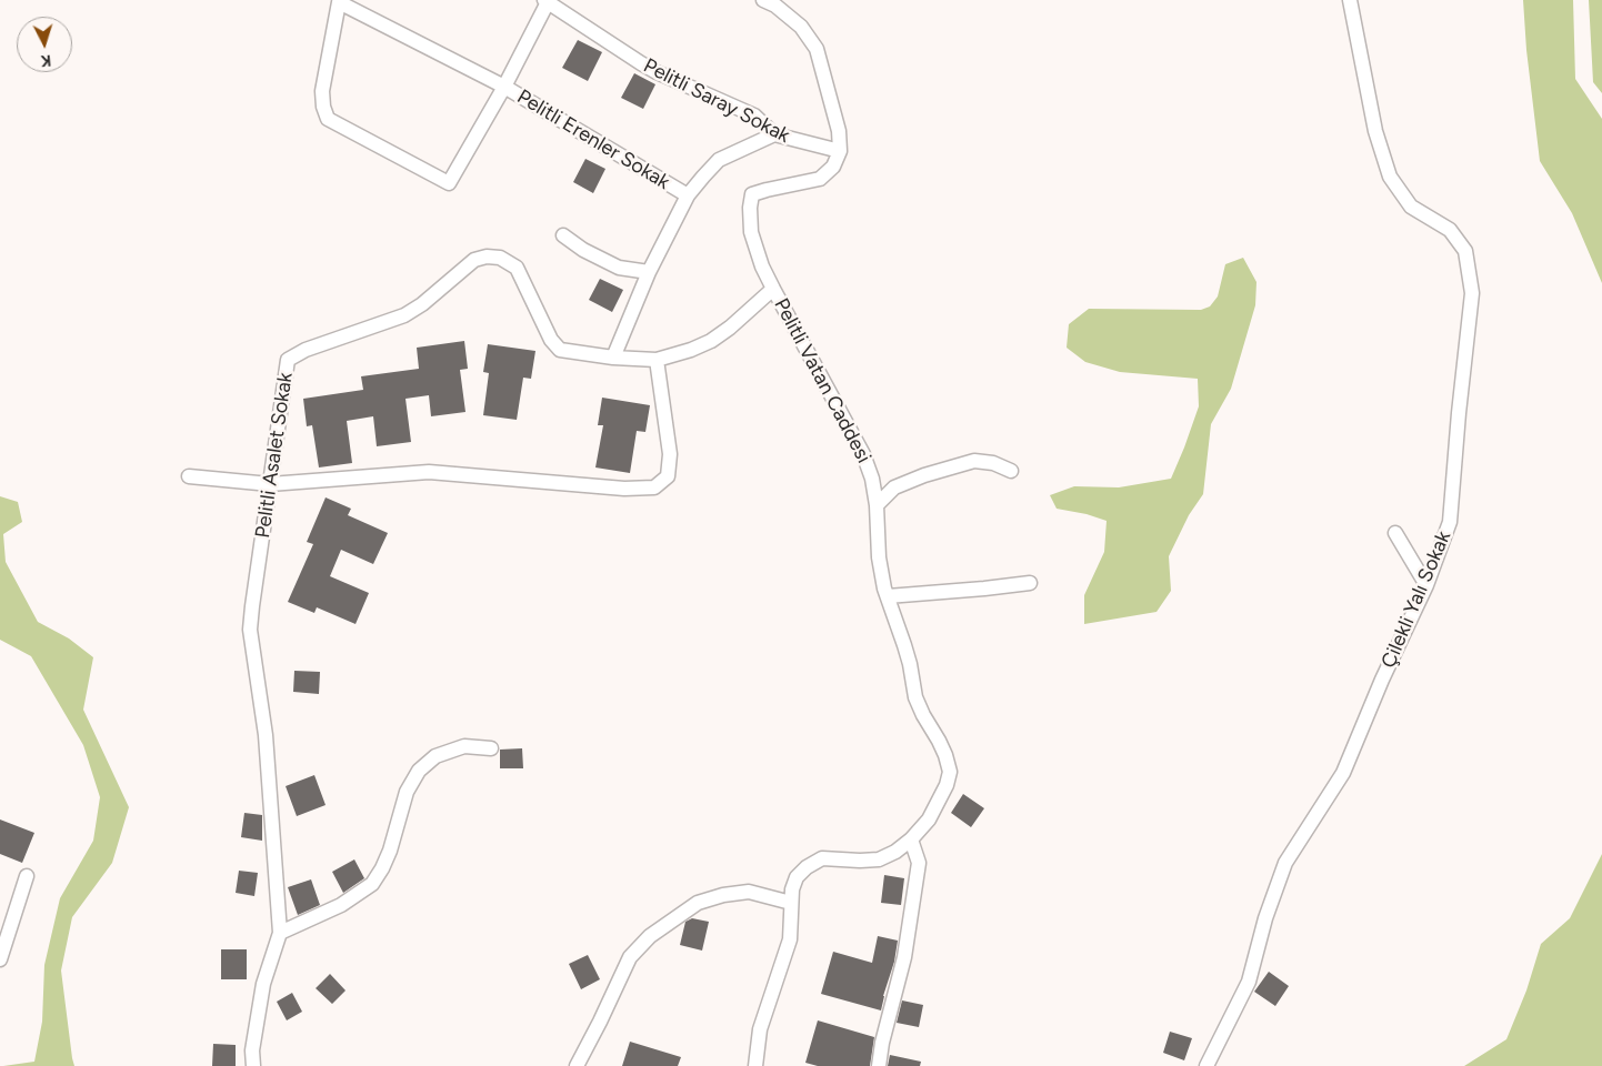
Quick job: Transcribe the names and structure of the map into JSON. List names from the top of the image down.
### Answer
{
  "streets": {
    "street": [
      "Pelitli Saray Sokak",
      "Pelitli Erenler Sokak",
      "Pelitli Vatan Caddesi",
      "Pelitli Asalet Sokak",
      "Çilekli Yalı Sokak"
    ]
  },
  "crossings": [
    ["Pelitli Saray Sokak", "Pelitli Vatan Caddesi"],
    ["Pelitli Erenler Sokak", "Pelitli Asalet Sokak"],
    ["Pelitli Vatan Caddesi", "Pelitli Asalet Sokak"]
  ],
  "north": "bottom"
}
